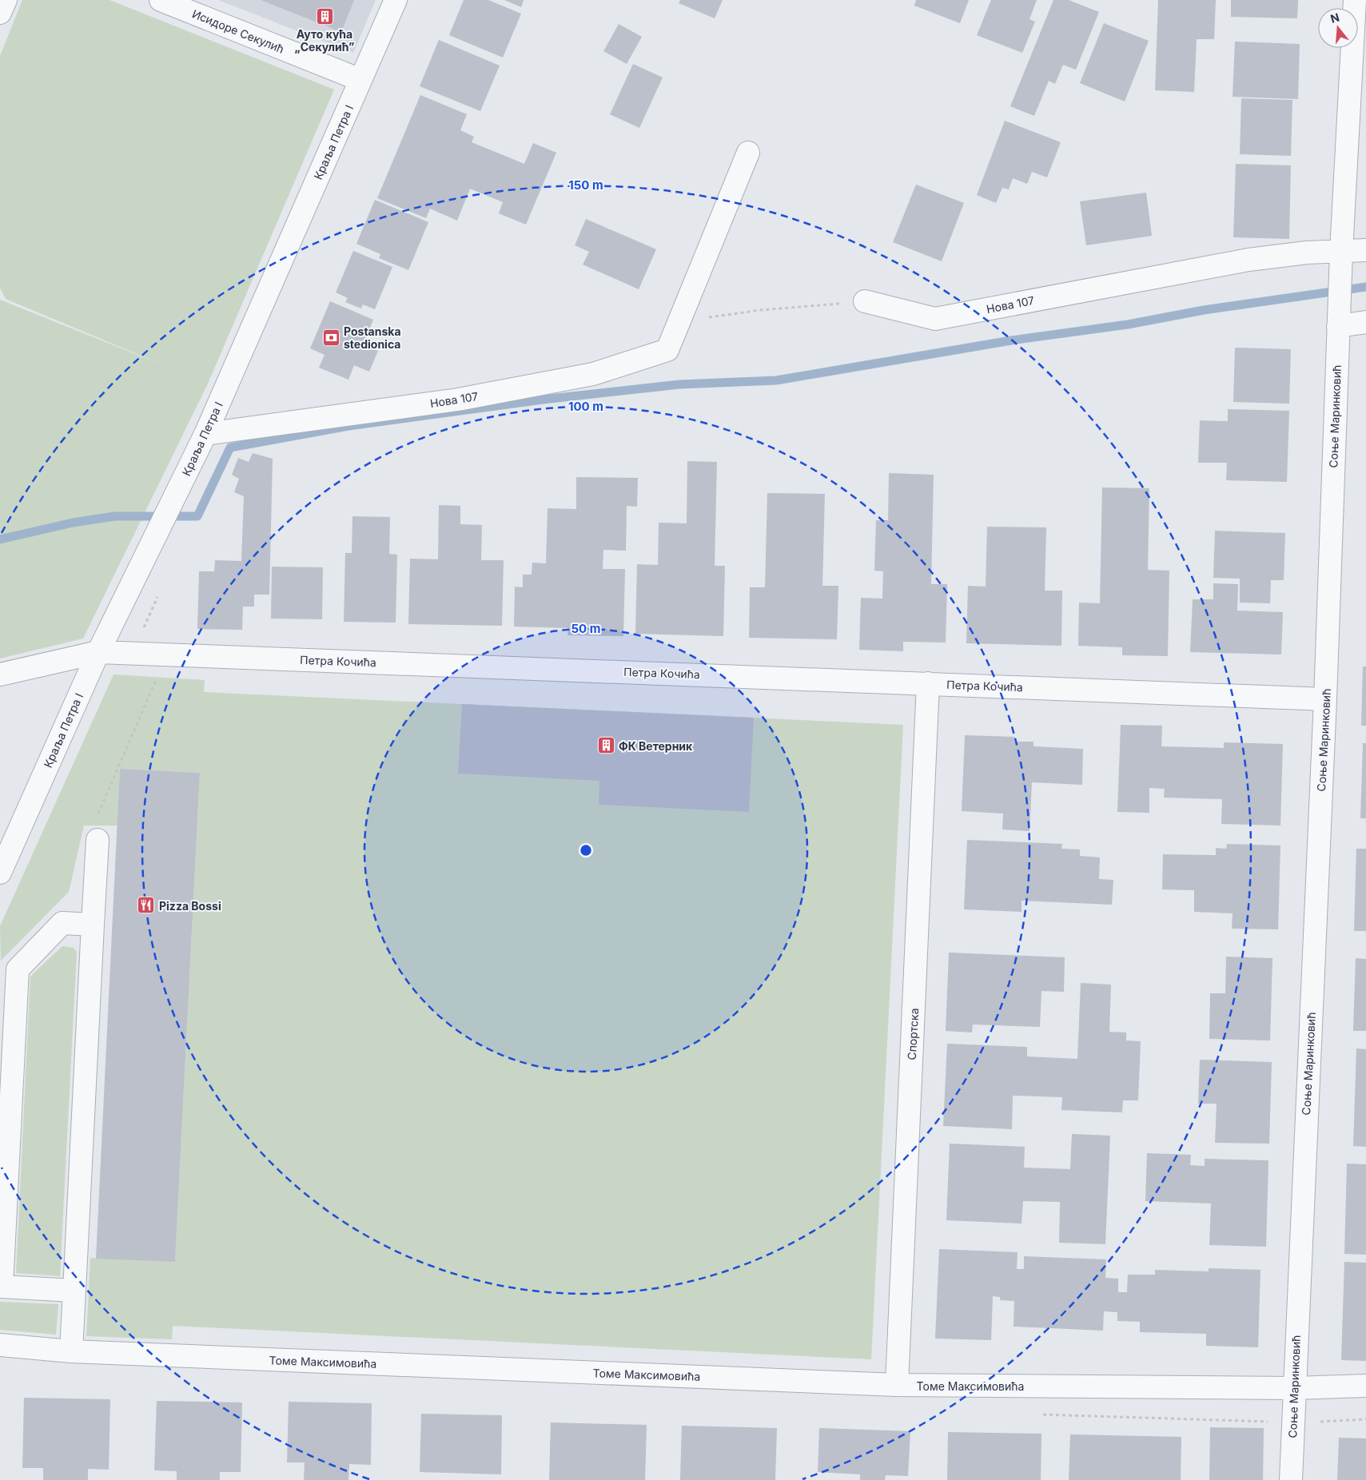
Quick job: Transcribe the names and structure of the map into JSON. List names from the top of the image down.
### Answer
{
  "streets": {
    "street": [
      "Исидоре Секулић",
      "Краља Петра I",
      "Нова 107",
      "Соње Маринковић",
      "Петра Кочића",
      "Спортска",
      "Томе Максимовића"
    ]
  },
  "crossings": [
    ["Исидоре Секулић", "Краља Петра I"],
    ["Краља Петра I", "Нова 107"],
    ["Краља Петра I", "Петра Кочића"],
    ["Нова 107", "Соње Маринковић"],
    ["Соње Маринковић", "Петра Кочића"],
    ["Соње Маринковић", "Томе Максимовића"],
    ["Петра Кочића", "Спортска"],
    ["Спортска", "Томе Максимовића"]
  ],
  "places": {
    "building": ["Ауто кућа „Секулић”", "ФК Ветерник"],
    "bank": ["Postanska stedionica"],
    "restaurant": ["Pizza Bossi"]
  },
  "north": "top",
  "rings": ["150 m", "100 m", "50 m"]
}
